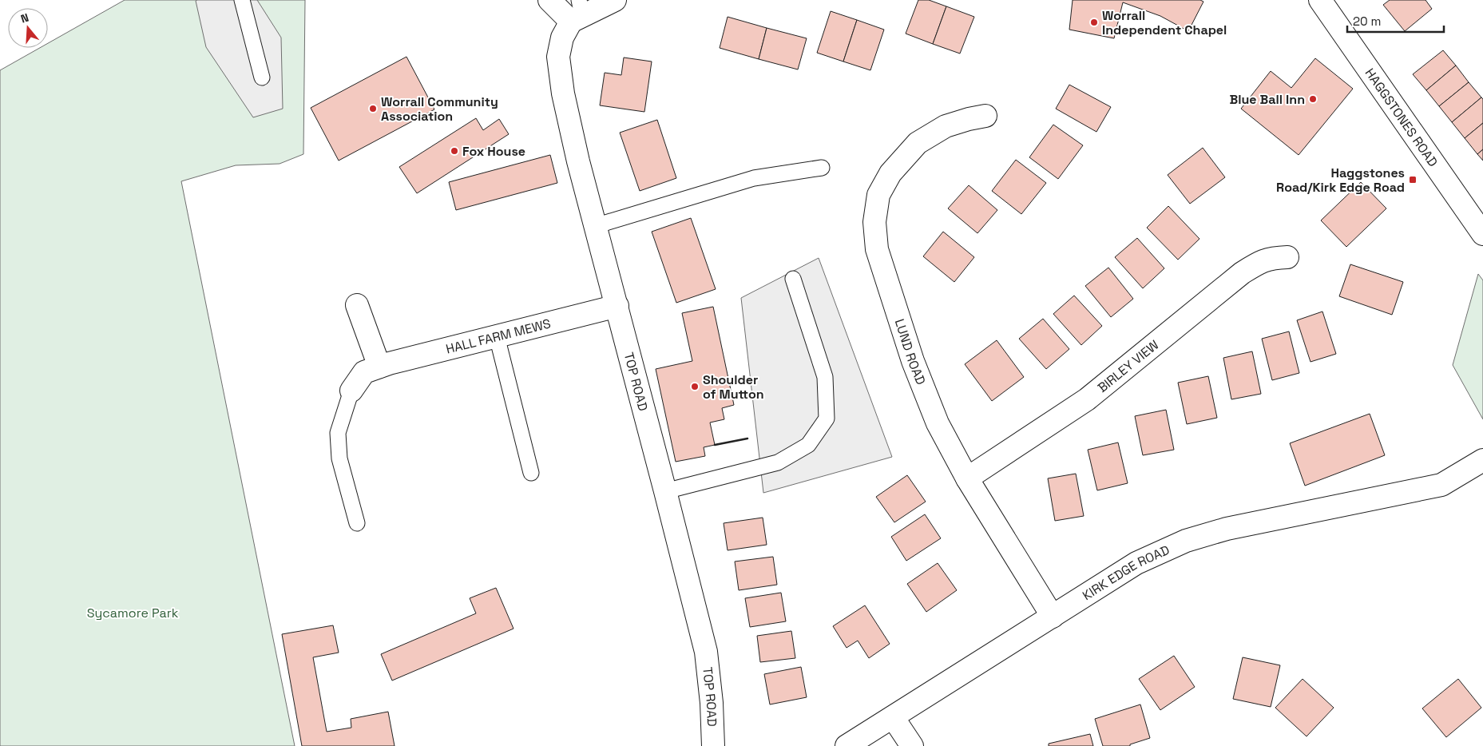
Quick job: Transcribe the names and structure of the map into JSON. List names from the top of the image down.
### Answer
{
  "streets": {
    "street": [
      "HAGGSTONES ROAD",
      "HALL FARM MEWS",
      "LUND ROAD",
      "BIRLEY VIEW",
      "TOP ROAD",
      "KIRK EDGE ROAD"
    ]
  },
  "crossings": [
    ["HALL FARM MEWS", "TOP ROAD"],
    ["LUND ROAD", "BIRLEY VIEW"],
    ["LUND ROAD", "KIRK EDGE ROAD"]
  ],
  "parks": ["Sycamore Park"],
  "places": {
    "other": [
      "Worrall Independent Chapel",
      "Blue Ball Inn",
      "Worrall Community Association",
      "Fox House",
      "Shoulder of Mutton"
    ],
    "transit": ["Haggstones Road/Kirk Edge Road"]
  },
  "scale_bar": "20 m",
  "north": "top"
}
